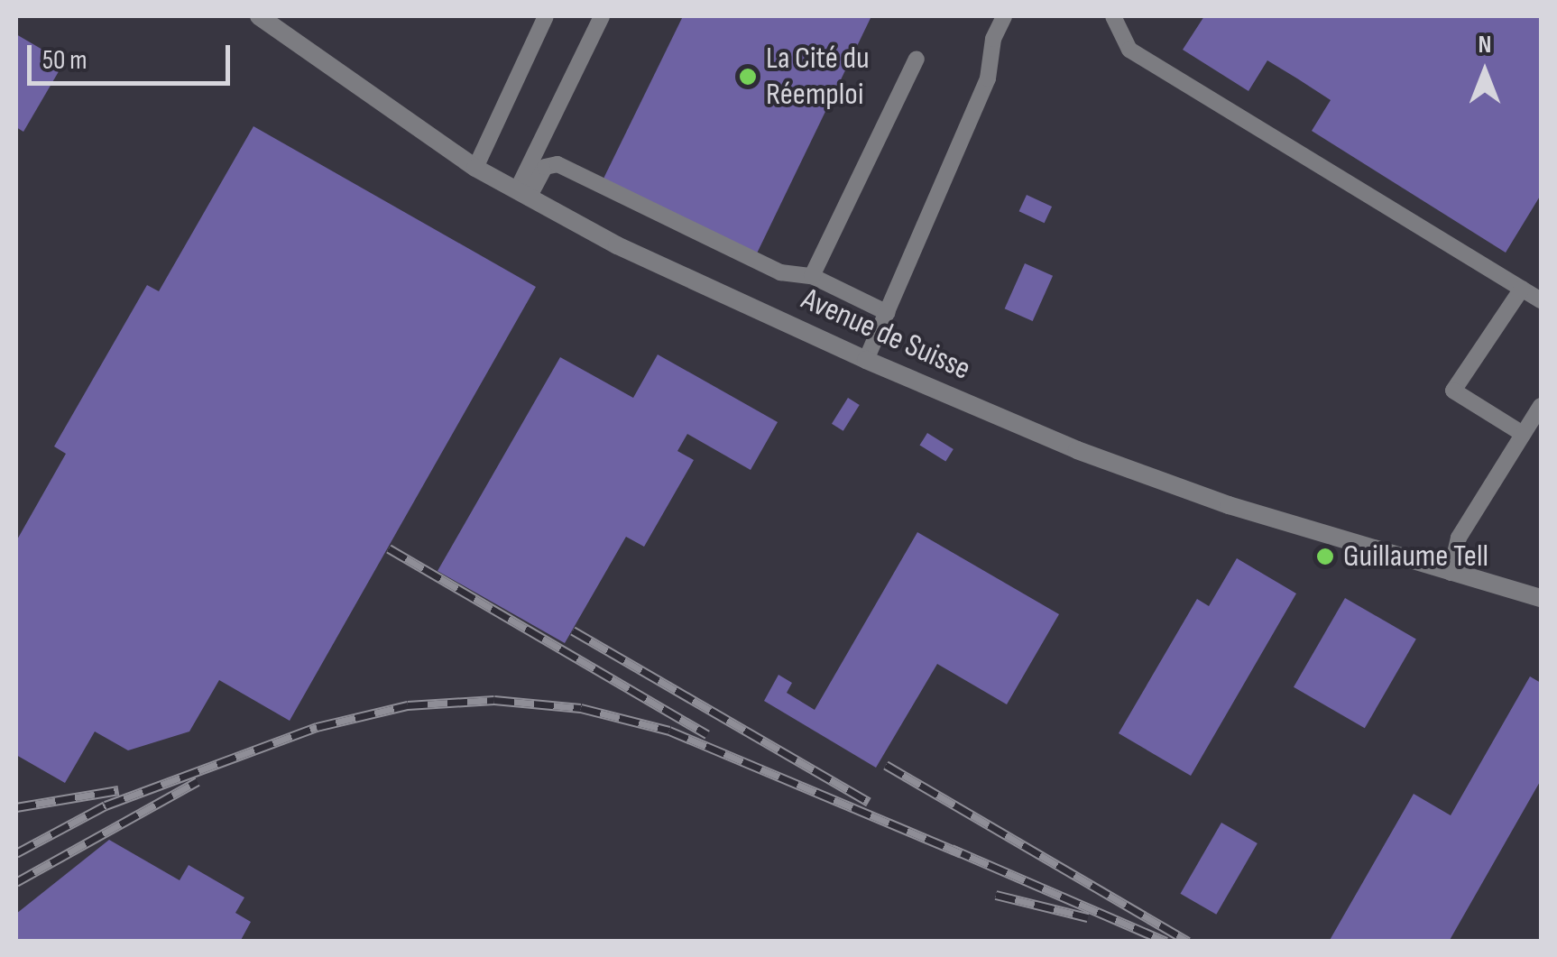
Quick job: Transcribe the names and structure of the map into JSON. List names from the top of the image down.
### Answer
{
  "streets": {
    "street": ["Avenue de Suisse"]
  },
  "places": ["La Cité du Réemploi", "Guillaume Tell"],
  "scale_bar": "50 m",
  "north": "top"
}
